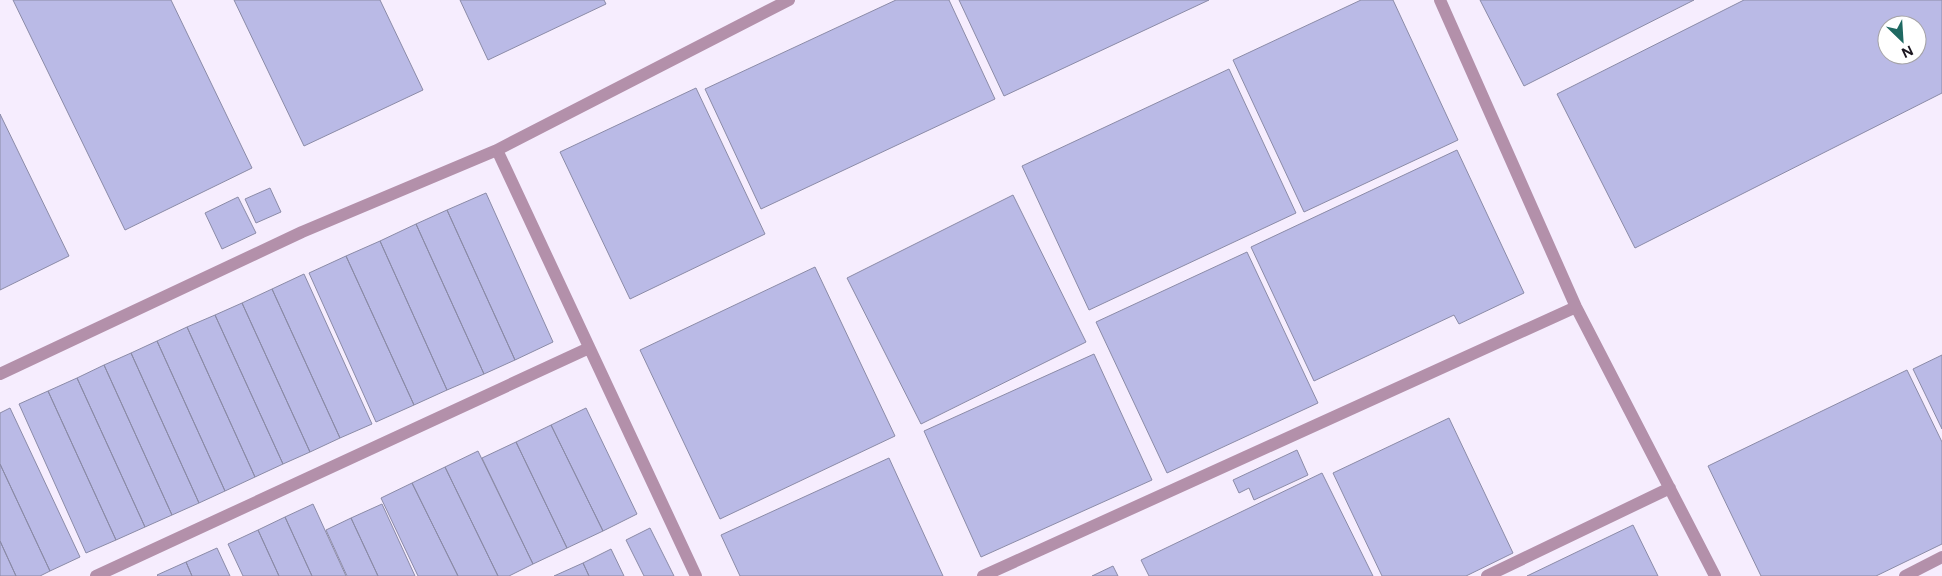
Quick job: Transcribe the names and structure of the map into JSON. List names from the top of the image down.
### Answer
{
  "north": "bottom right"
}
